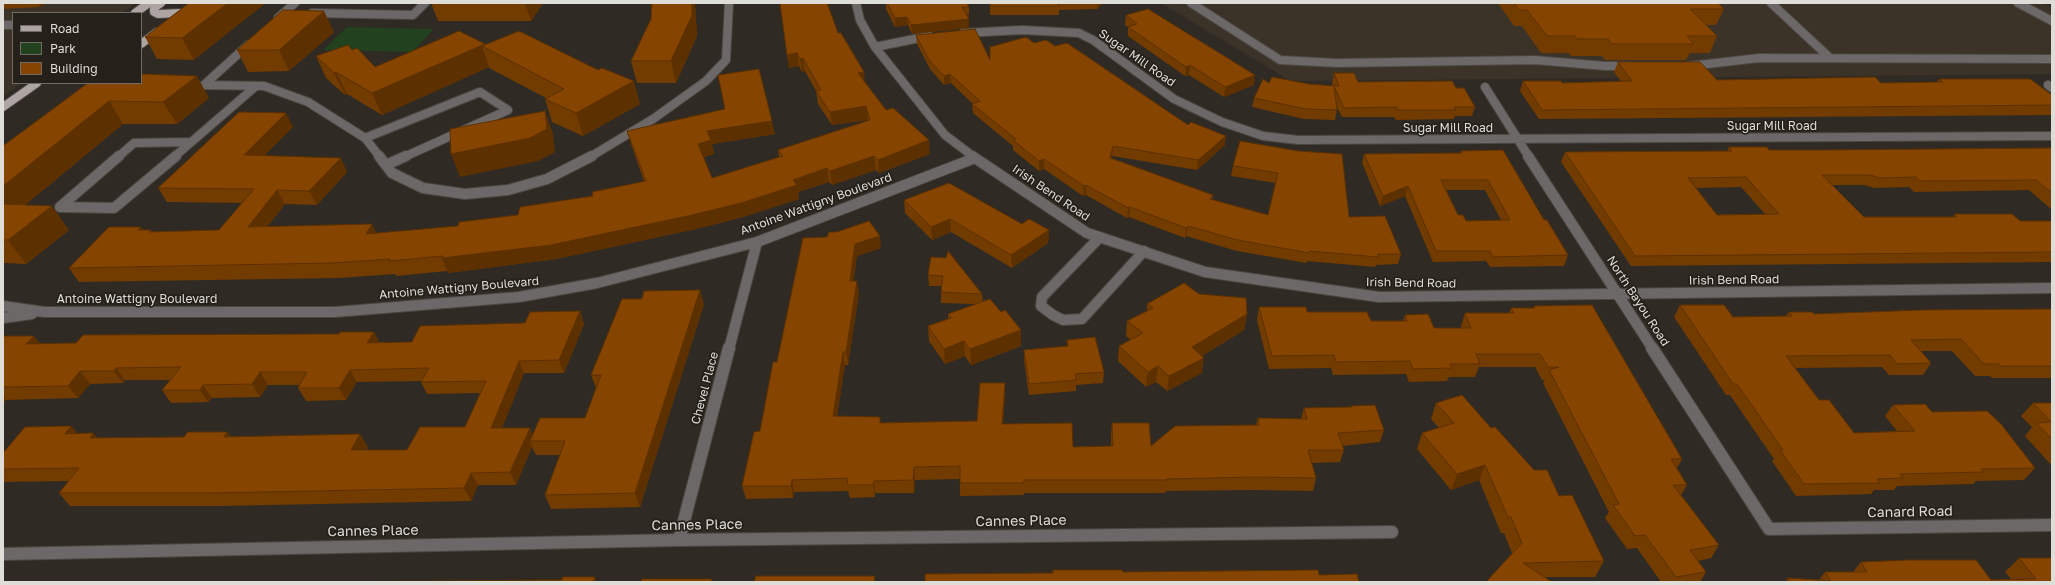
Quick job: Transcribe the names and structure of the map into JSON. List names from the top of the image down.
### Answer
{
  "streets": {
    "street": [
      "Sugar Mill Road",
      "Irish Bend Road",
      "Antoine Wattigny Boulevard",
      "North Bayou Road",
      "Chevel Place",
      "Canard Road",
      "Cannes Place"
    ]
  },
  "crossings": [
    ["Sugar Mill Road", "North Bayou Road"],
    ["Irish Bend Road", "Antoine Wattigny Boulevard"],
    ["Irish Bend Road", "North Bayou Road"],
    ["Antoine Wattigny Boulevard", "Chevel Place"],
    ["North Bayou Road", "Canard Road"],
    ["Chevel Place", "Cannes Place"]
  ],
  "legend": ["Road", "Park", "Building"]
}
